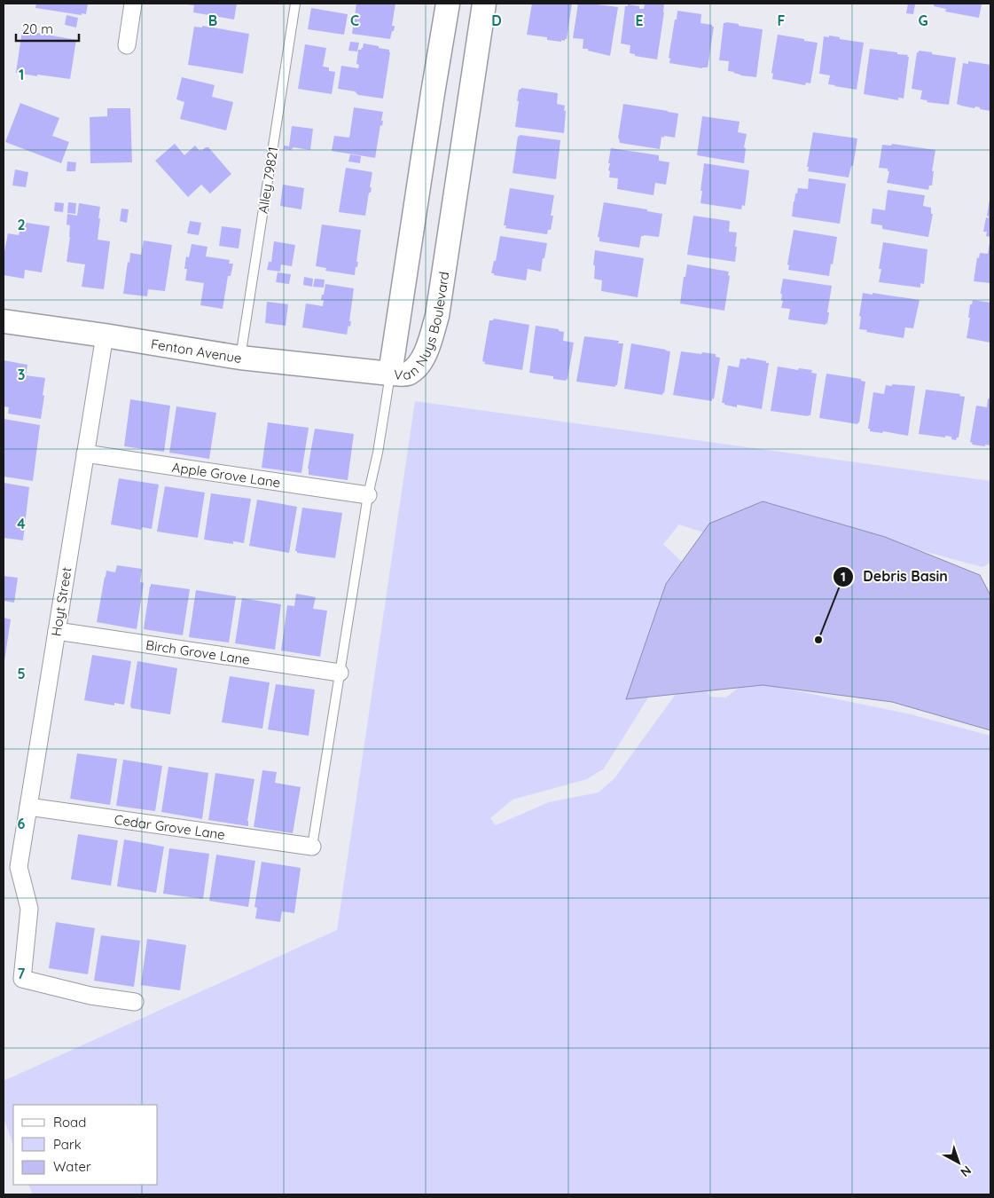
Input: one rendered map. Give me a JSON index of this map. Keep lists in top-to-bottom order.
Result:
{
  "streets": {
    "street": [
      "Van Nuys Boulevard",
      "Fenton Avenue",
      "Apple Grove Lane",
      "Hoyt Street",
      "Birch Grove Lane",
      "Cedar Grove Lane"
    ],
    "lane": ["Alley 79821"]
  },
  "crossings": [
    ["Alley 79821", "Fenton Avenue"],
    ["Van Nuys Boulevard", "Fenton Avenue"],
    ["Fenton Avenue", "Hoyt Street"],
    ["Apple Grove Lane", "Hoyt Street"],
    ["Hoyt Street", "Birch Grove Lane"],
    ["Hoyt Street", "Cedar Grove Lane"]
  ],
  "places": ["Debris Basin"],
  "legend": ["Road", "Park", "Water"],
  "scale_bar": "20 m",
  "north": "bottom right",
  "grid": {
    "columns": [
      "B",
      "C",
      "D",
      "E",
      "F",
      "G"
    ],
    "rows": [
      "1",
      "2",
      "3",
      "4",
      "5",
      "6",
      "7"
    ]
  }
}
